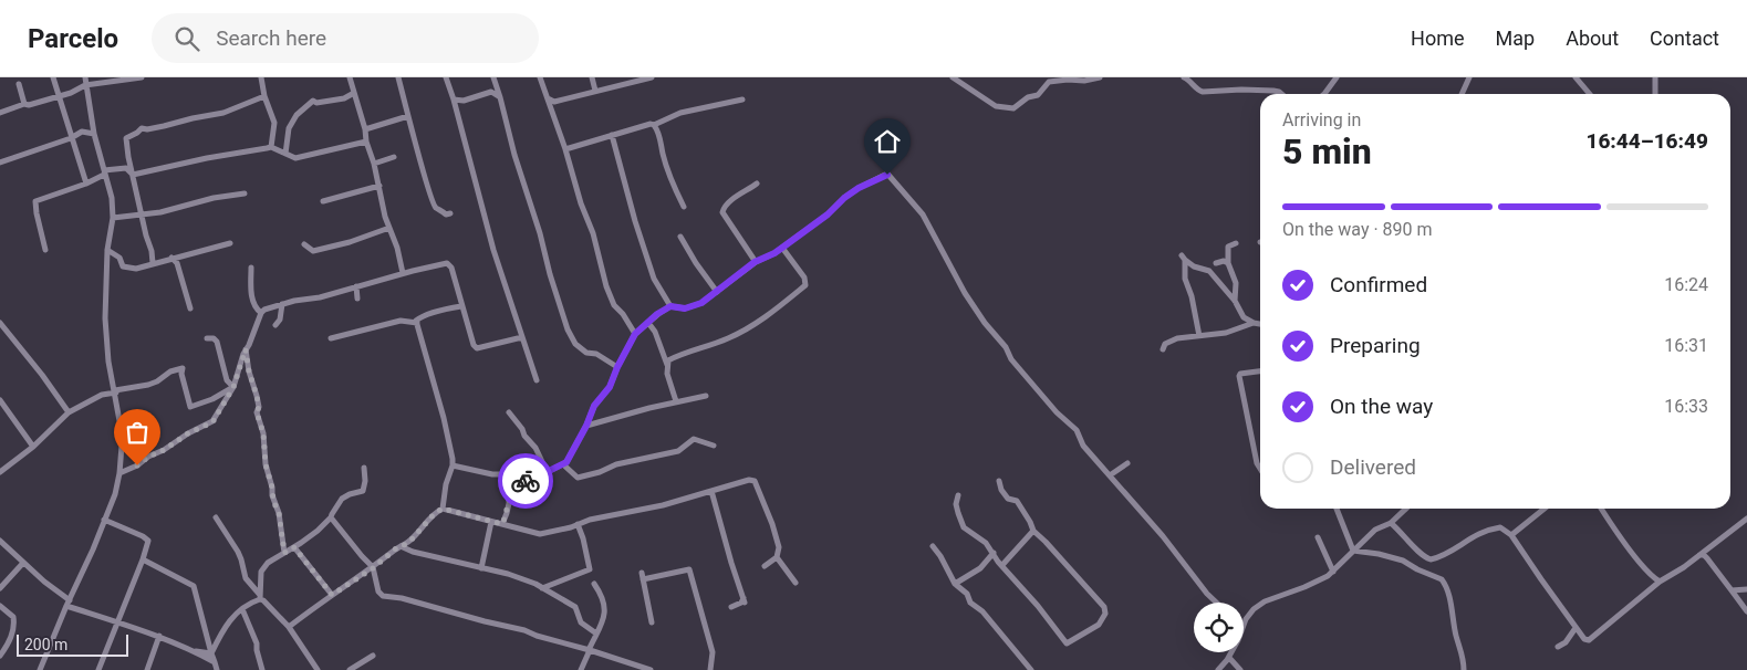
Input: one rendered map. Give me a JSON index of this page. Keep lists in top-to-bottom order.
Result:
{
  "scale_bar": "200 m",
  "page": {
    "header": "Parcelo",
    "search": "Search here",
    "nav": [
      "Home",
      "Map",
      "About",
      "Contact"
    ],
    "heading": ["5 min", "Arriving in", "16:44–16:49"],
    "bar": "On the way · 890 m",
    "list": [
      ["Confirmed", "16:24"],
      ["Preparing", "16:31"],
      ["On the way", "16:33"],
      "Delivered"
    ],
    "scale": "200 m"
  }
}
